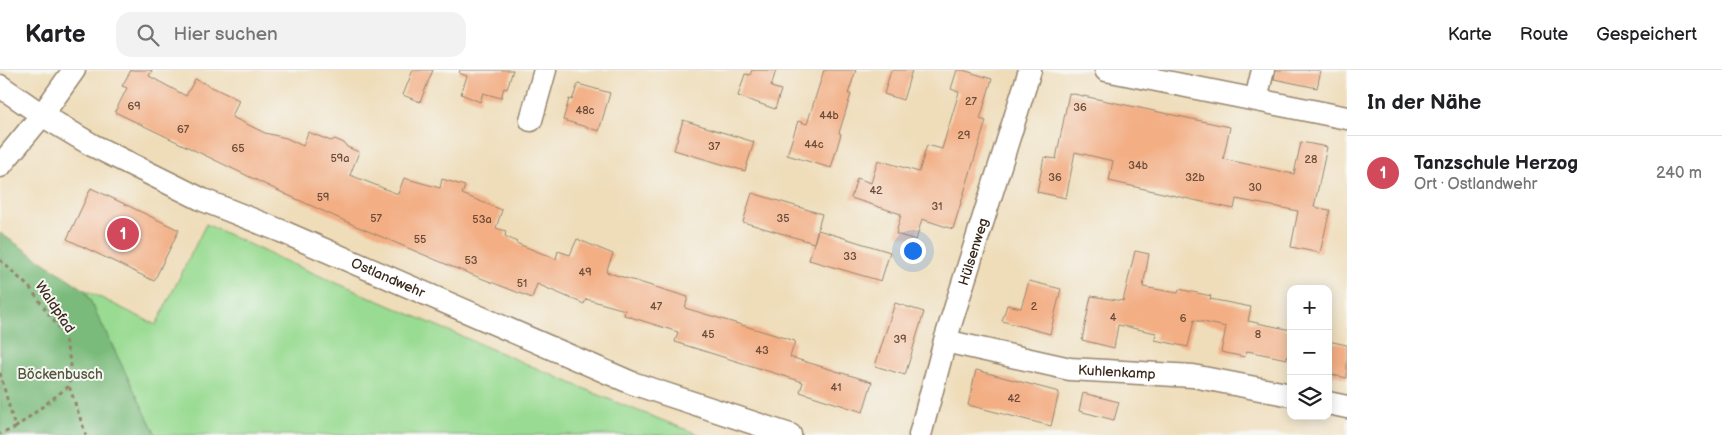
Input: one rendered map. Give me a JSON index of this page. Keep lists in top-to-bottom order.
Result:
{
  "streets": {
    "street": ["Hülsenweg", "Ostlandwehr", "Kuhlenkamp"],
    "path": ["Waldpfad"]
  },
  "crossings": [
    ["Hülsenweg", "Kuhlenkamp"]
  ],
  "parks": ["Böckenbusch"],
  "house_numbers": [
    "27",
    "69",
    "36",
    "48c",
    "44b",
    "67",
    "29",
    "44c",
    "37",
    "65",
    "59a",
    "28",
    "34b",
    "36",
    "32b",
    "30",
    "42",
    "59",
    "31",
    "57",
    "35",
    "53a",
    "55",
    "33",
    "53",
    "49",
    "51",
    "47",
    "2",
    "4",
    "6",
    "45",
    "8",
    "39",
    "43",
    "41",
    "42"
  ],
  "page": {
    "header": "Karte",
    "search": "Hier suchen",
    "nav": ["Karte", "Route", "Gespeichert"],
    "heading": "In der Nähe",
    "list": [
      {
        "mark": "1",
        "name": "Tanzschule Herzog",
        "note": "Ort · Ostlandwehr",
        "value": "240 m"
      }
    ],
    "pins": "1",
    "map_buttons": ["+", "−"]
  }
}
